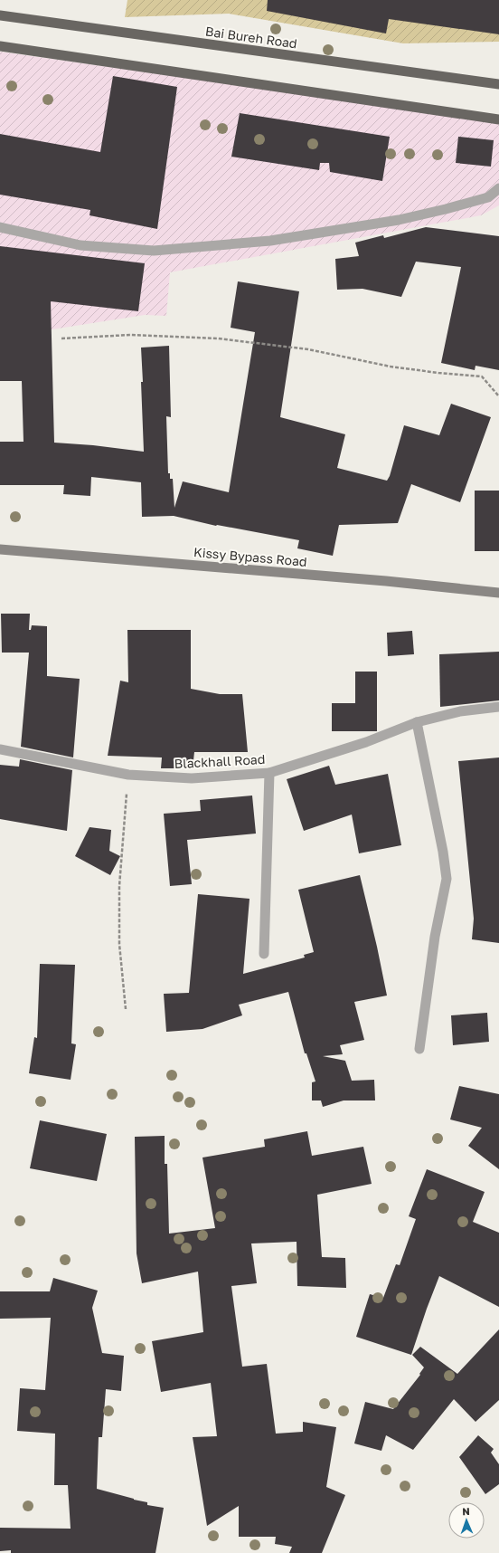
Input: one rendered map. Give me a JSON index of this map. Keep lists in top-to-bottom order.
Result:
{
  "streets": {
    "highway": ["Bai Bureh Road"],
    "main road": ["Kissy Bypass Road"],
    "street": ["Blackhall Road"]
  },
  "north": "top"
}
